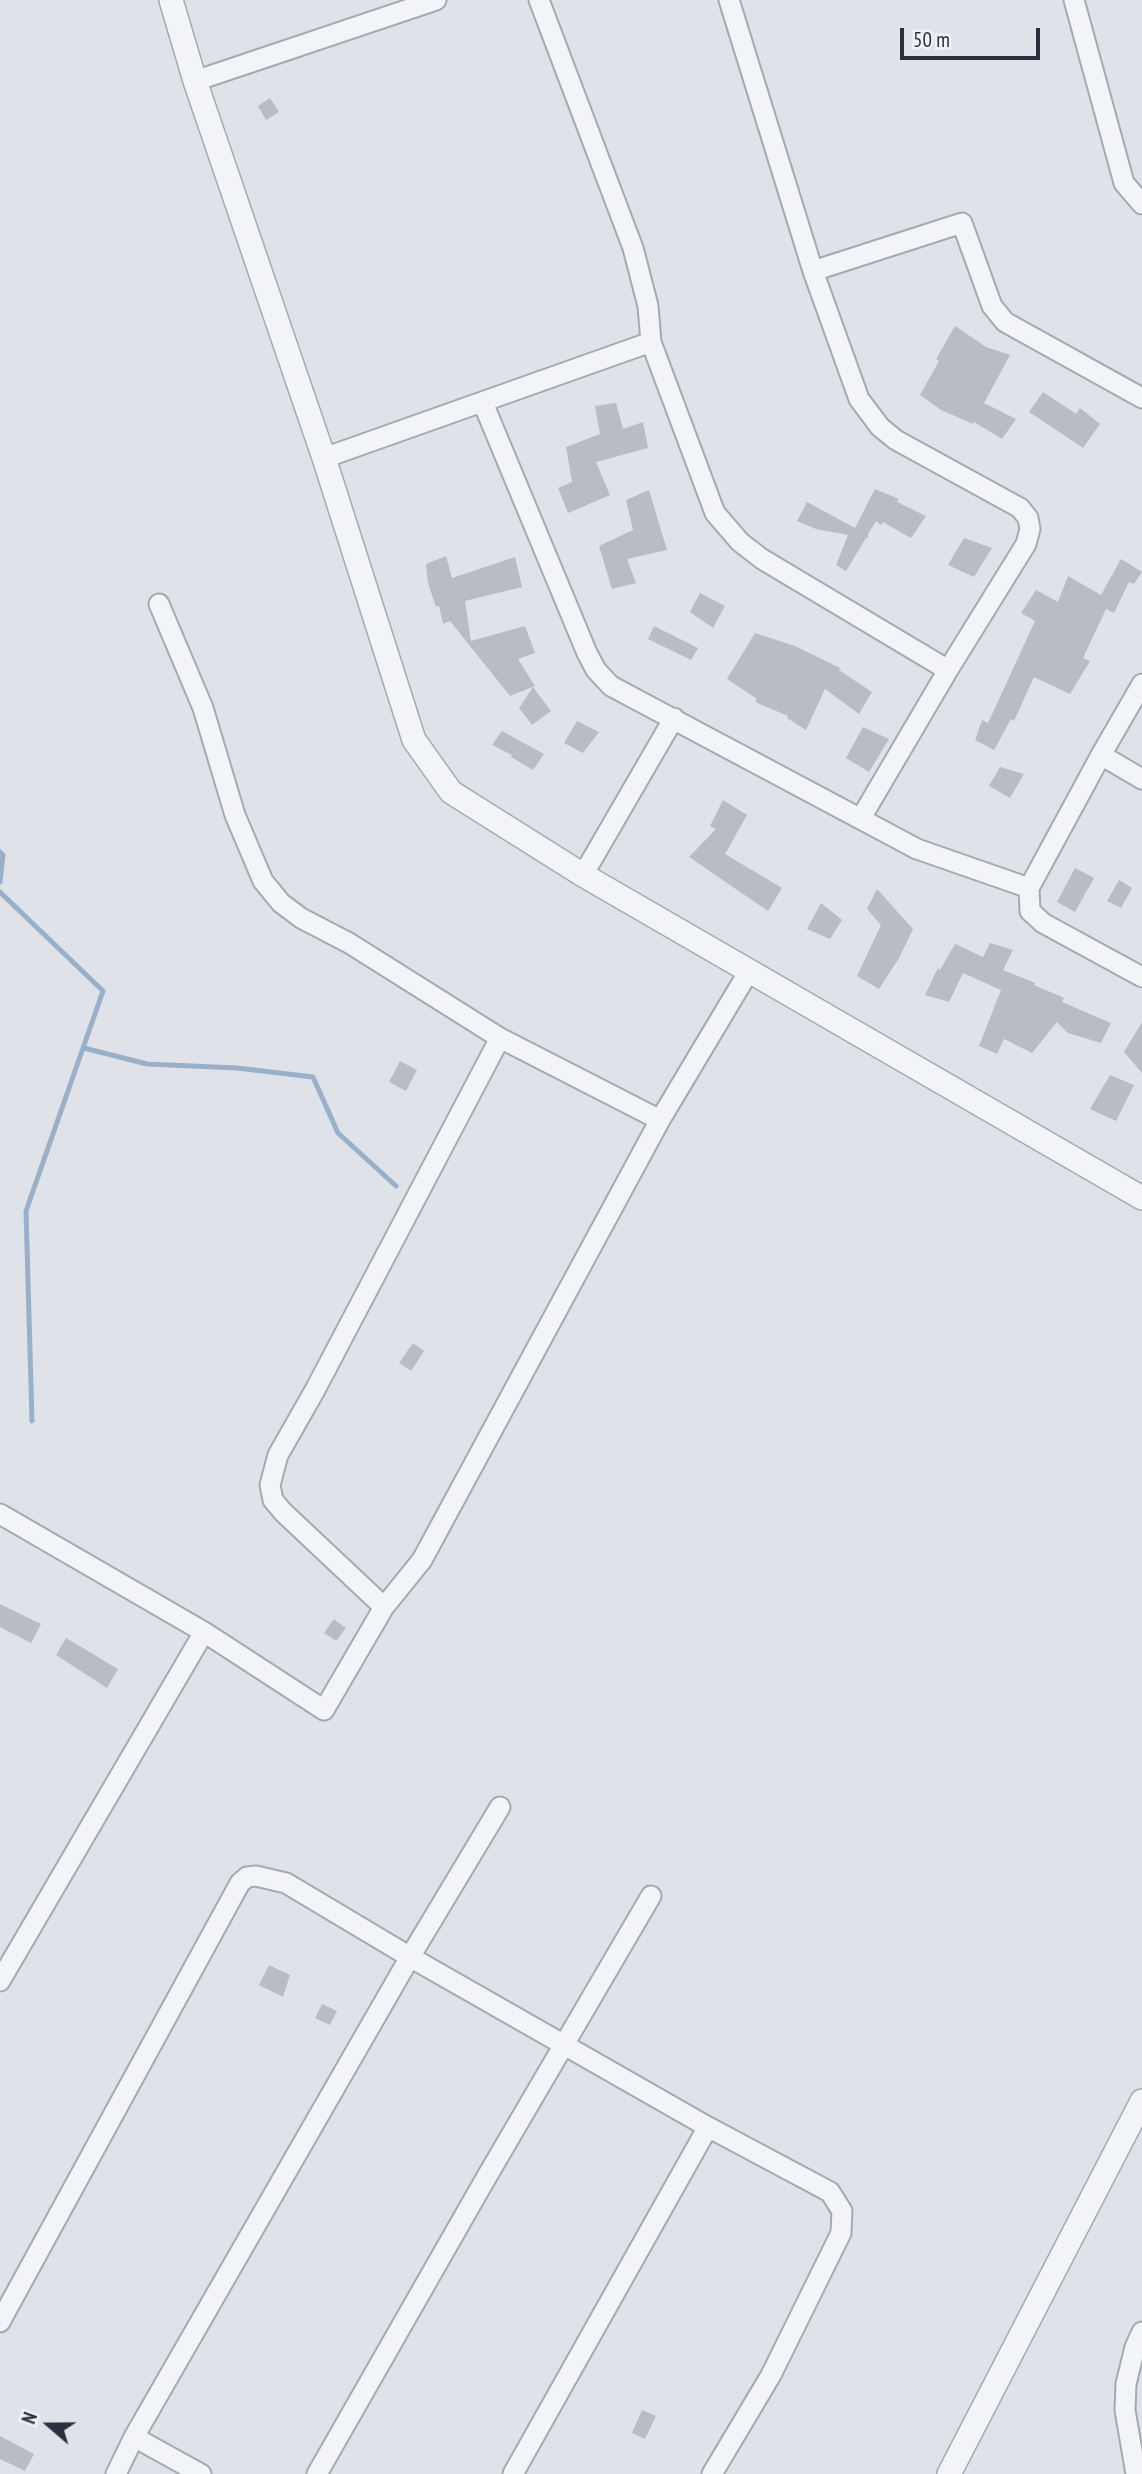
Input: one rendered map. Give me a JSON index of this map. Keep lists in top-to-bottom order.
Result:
{
  "scale_bar": "50 m",
  "north": "left"
}
